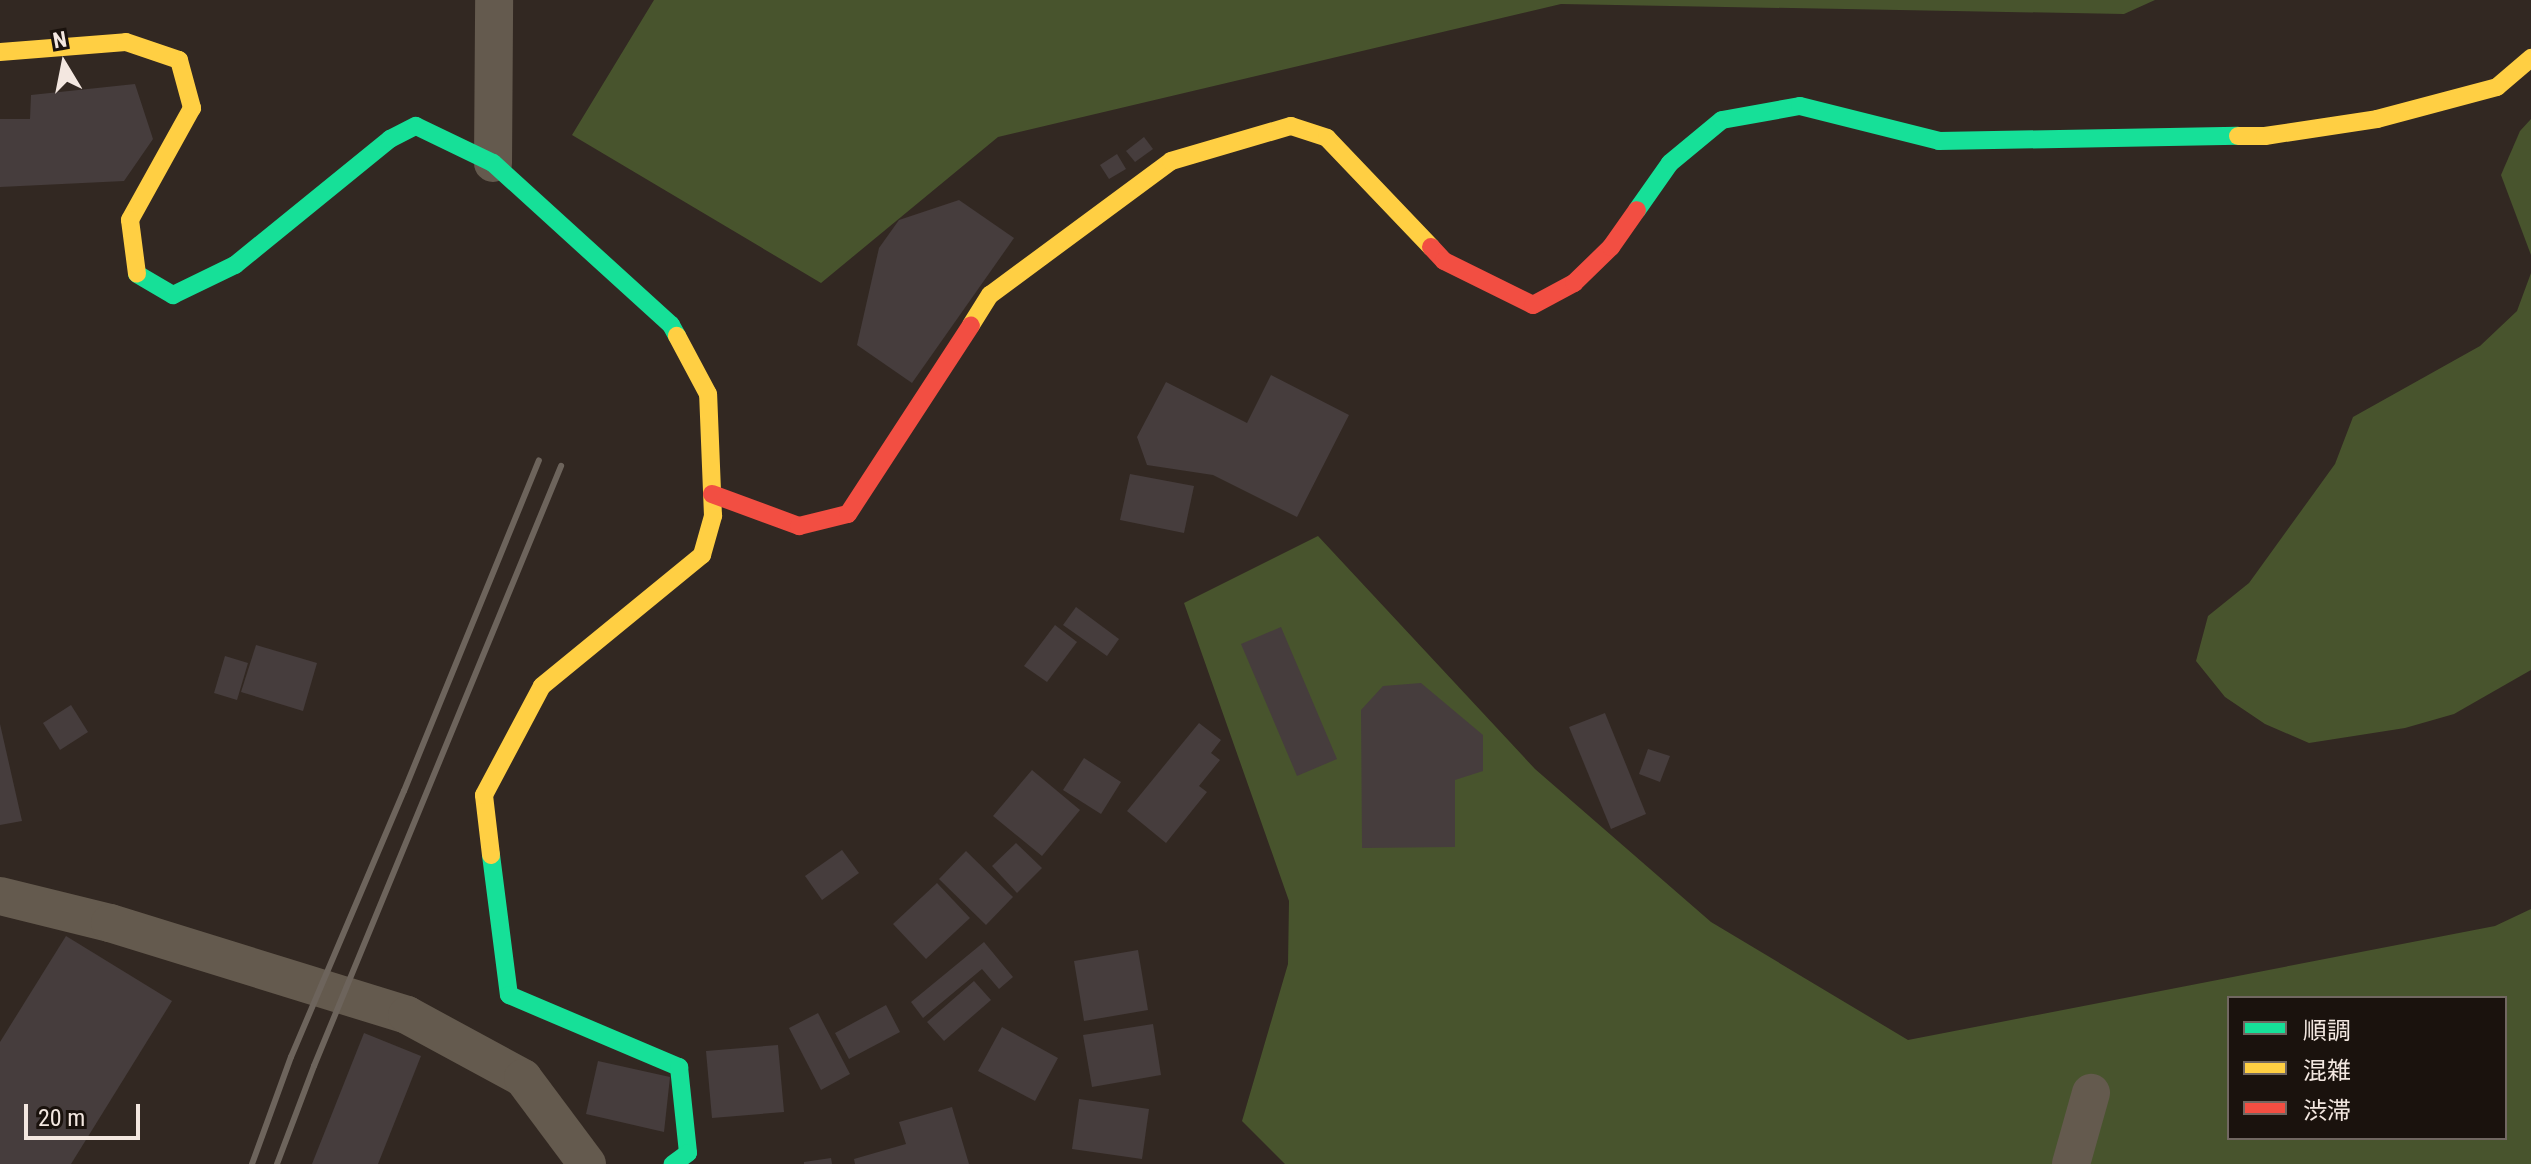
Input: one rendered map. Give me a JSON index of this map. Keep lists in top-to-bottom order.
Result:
{
  "legend": ["順調", "混雑", "渋滞"],
  "scale_bar": "20 m",
  "north": "top"
}
